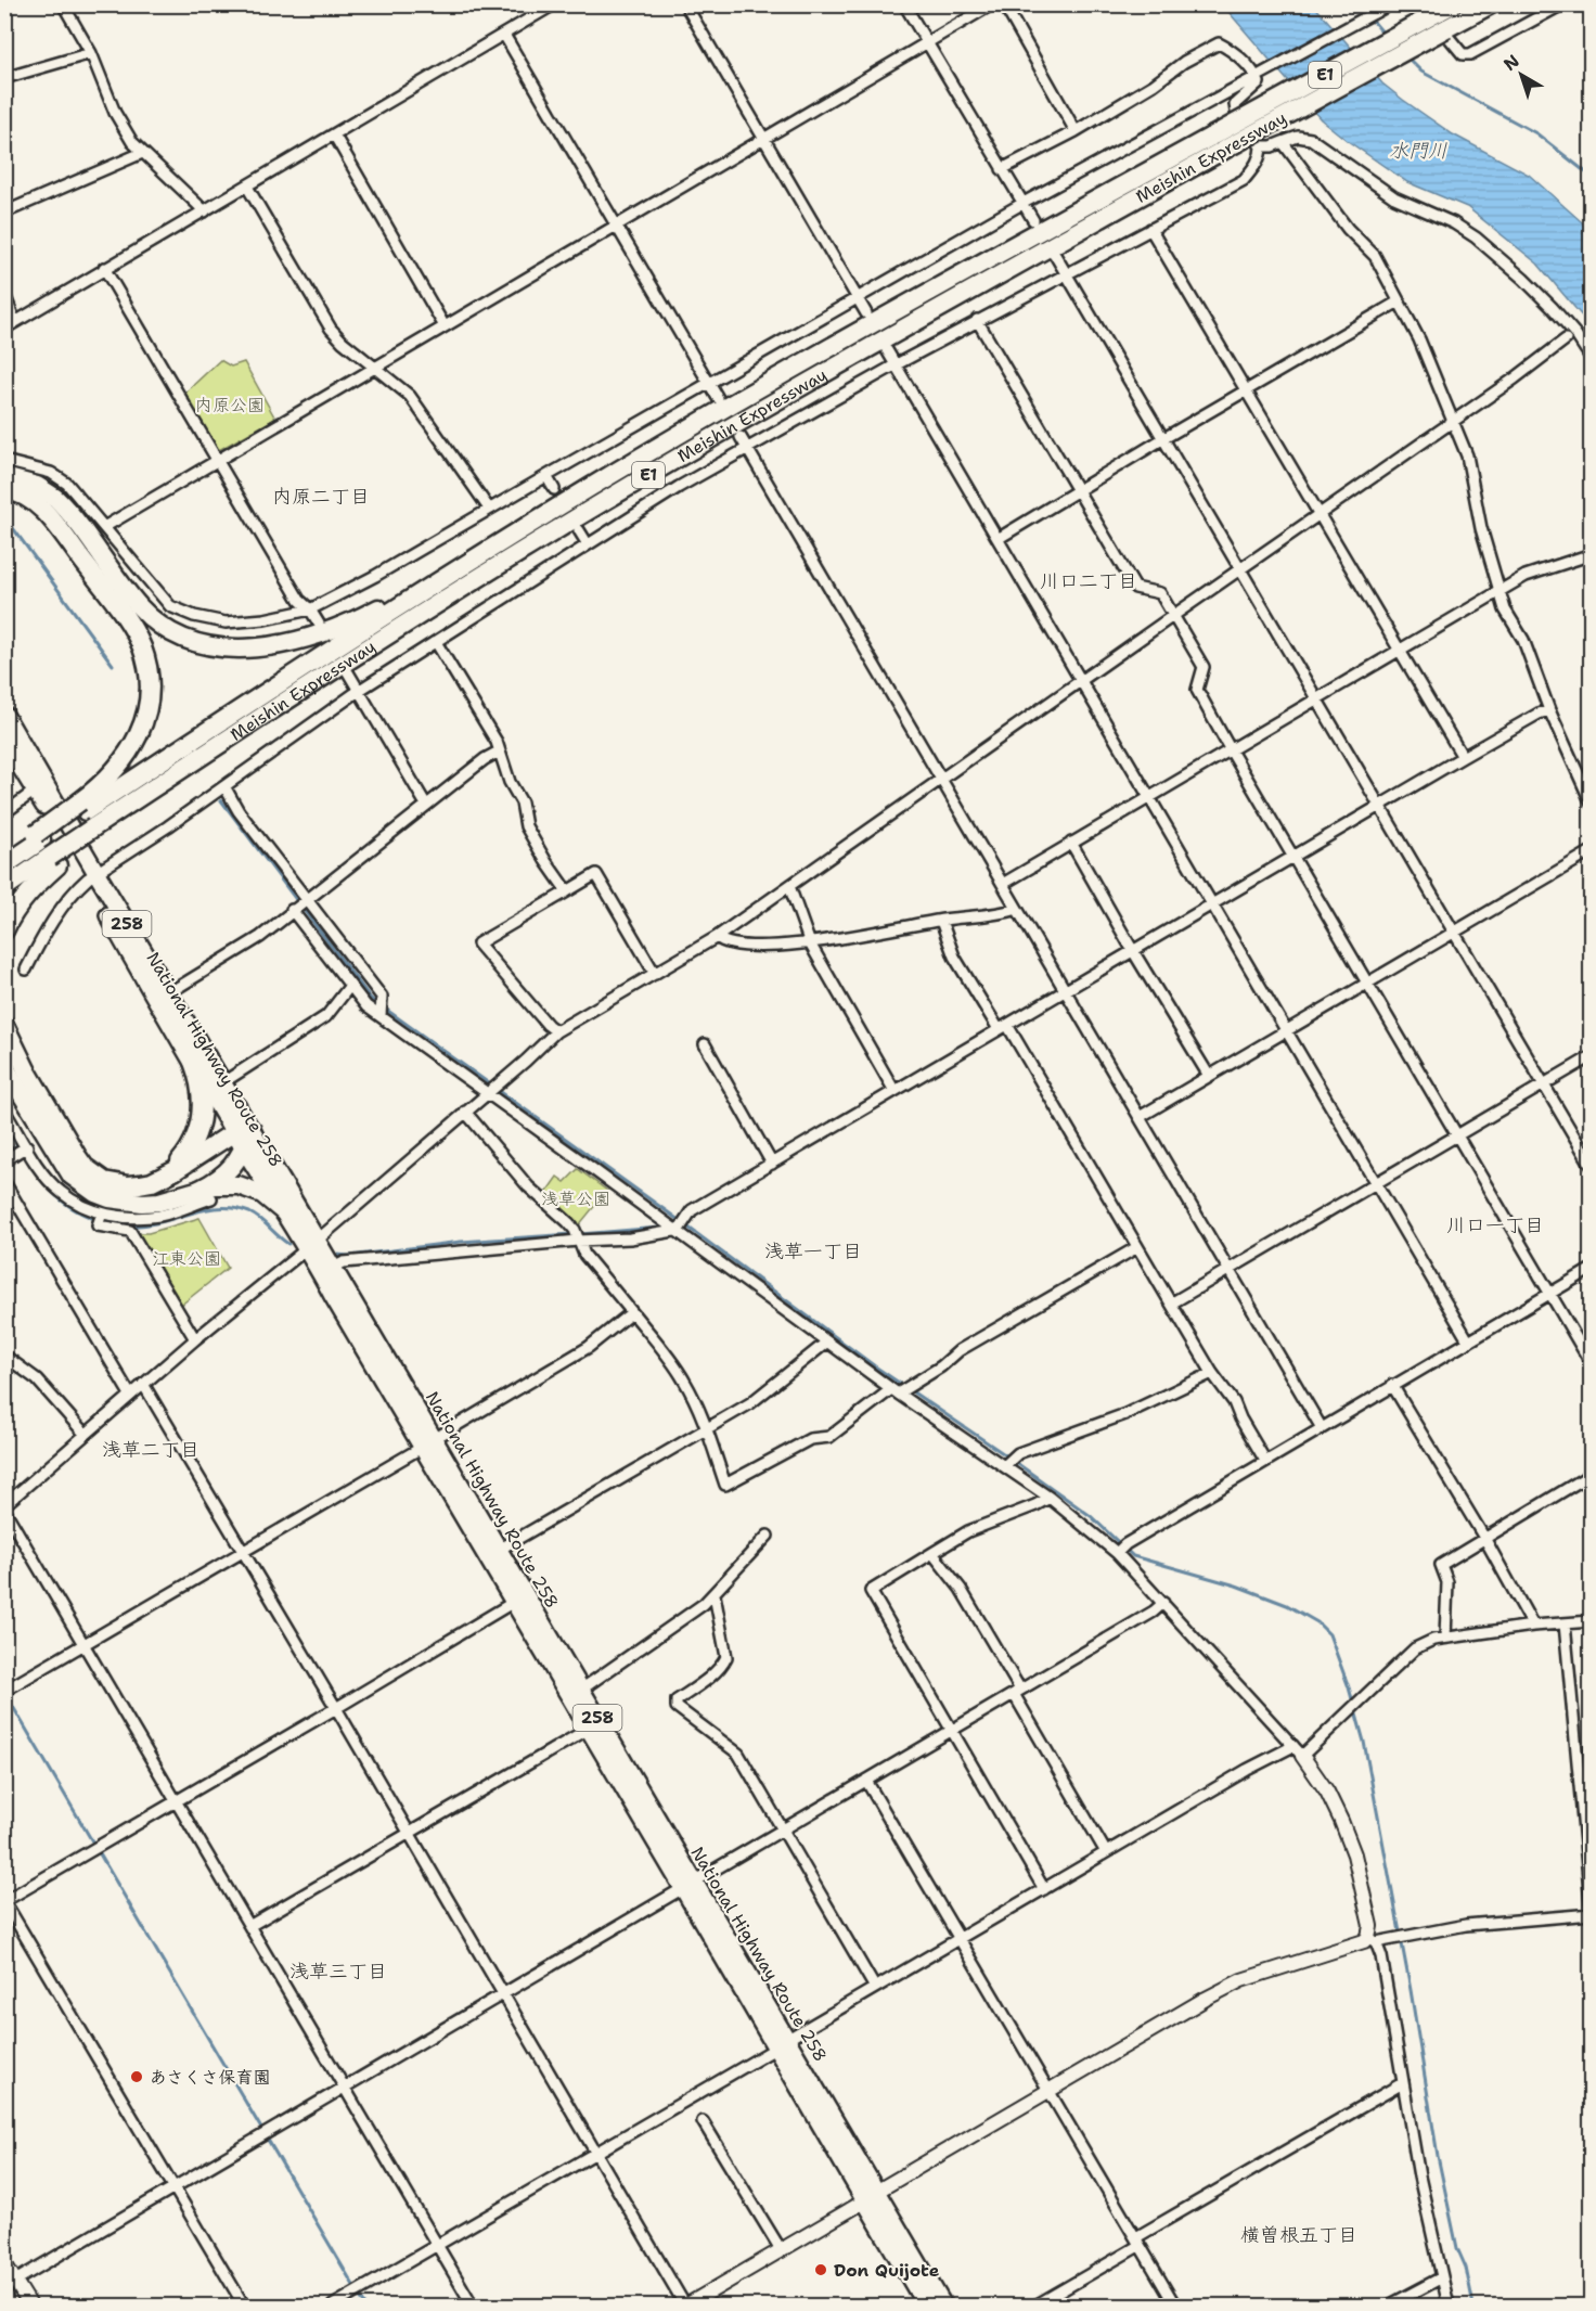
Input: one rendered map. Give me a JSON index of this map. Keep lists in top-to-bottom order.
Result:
{
  "streets": {
    "highway": [
      "E1",
      "Meishin Expressway",
      "258",
      "National Highway Route 258"
    ]
  },
  "districts": [
    "内原二丁目",
    "川口二丁目",
    "川口一丁目",
    "浅草一丁目",
    "浅草二丁目",
    "浅草三丁目",
    "横曽根五丁目"
  ],
  "water": ["水門川"],
  "parks": ["内原公園", "浅草公園", "江東公園"],
  "places": ["あさくさ保育園", "Don Quijote"],
  "north": "top left"
}
